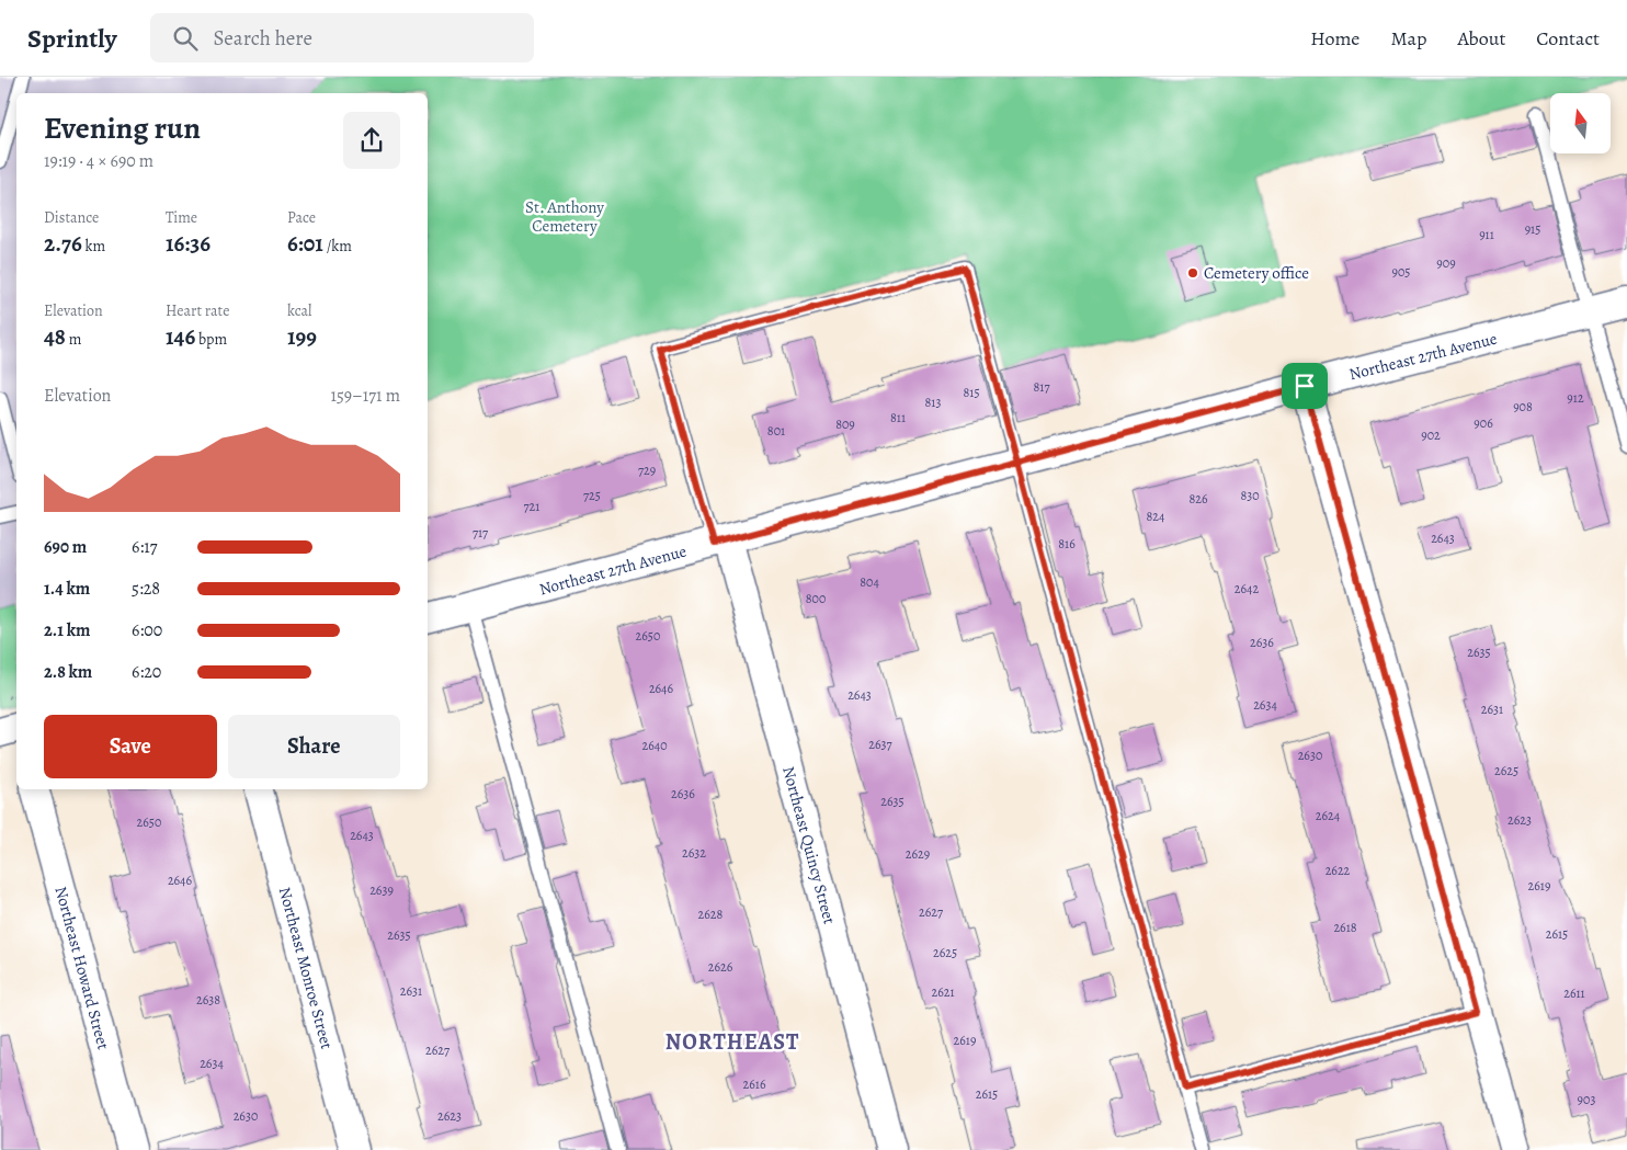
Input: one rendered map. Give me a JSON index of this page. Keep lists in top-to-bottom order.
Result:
{
  "streets": {
    "street": [
      "Northeast 27th Avenue",
      "Northeast Quincy Street",
      "Northeast Howard Street",
      "Northeast Monroe Street"
    ]
  },
  "crossings": [
    ["Northeast 27th Avenue", "Northeast Quincy Street"]
  ],
  "districts": ["NORTHEAST"],
  "parks": ["St. Anthony Cemetery"],
  "places": ["Cemetery office"],
  "house_numbers": [
    "915",
    "911",
    "909",
    "905",
    "817",
    "815",
    "912",
    "813",
    "908",
    "811",
    "906",
    "809",
    "801",
    "902",
    "729",
    "725",
    "830",
    "826",
    "721",
    "824",
    "717",
    "2643",
    "816",
    "804",
    "2642",
    "800",
    "2650",
    "2636",
    "2635",
    "2646",
    "2643",
    "2634",
    "2631",
    "2637",
    "2640",
    "2630",
    "2625",
    "2636",
    "2635",
    "2624",
    "2623",
    "2650",
    "2643",
    "2632",
    "2629",
    "2622",
    "2646",
    "2619",
    "2639",
    "2627",
    "2628",
    "2618",
    "2615",
    "2635",
    "2625",
    "2626",
    "2631",
    "2621",
    "2611",
    "2638",
    "2619",
    "2627",
    "2634",
    "2616",
    "2615",
    "903",
    "2630",
    "2623"
  ],
  "north": "top",
  "page": {
    "header": "Sprintly",
    "search": "Search here",
    "nav": [
      "Home",
      "Map",
      "About",
      "Contact"
    ],
    "heading": ["Evening run", "19:19 · 4 × 690 m"],
    "stats": [
      ["Distance", "2.76 km"],
      ["Time", "16:36"],
      ["Pace", "6:01 /km"],
      ["Elevation", "48 m"],
      ["Heart rate", "146 bpm"],
      ["kcal", "199"]
    ],
    "chart": ["Elevation", "159–171 m"],
    "list": [
      {
        "name": "690 m",
        "note": "6:17"
      },
      {
        "name": "1.4 km",
        "note": "5:28"
      },
      {
        "name": "2.1 km",
        "note": "6:00"
      },
      {
        "name": "2.8 km",
        "note": "6:20"
      }
    ],
    "buttons": ["Save", "Share"]
  }
}
